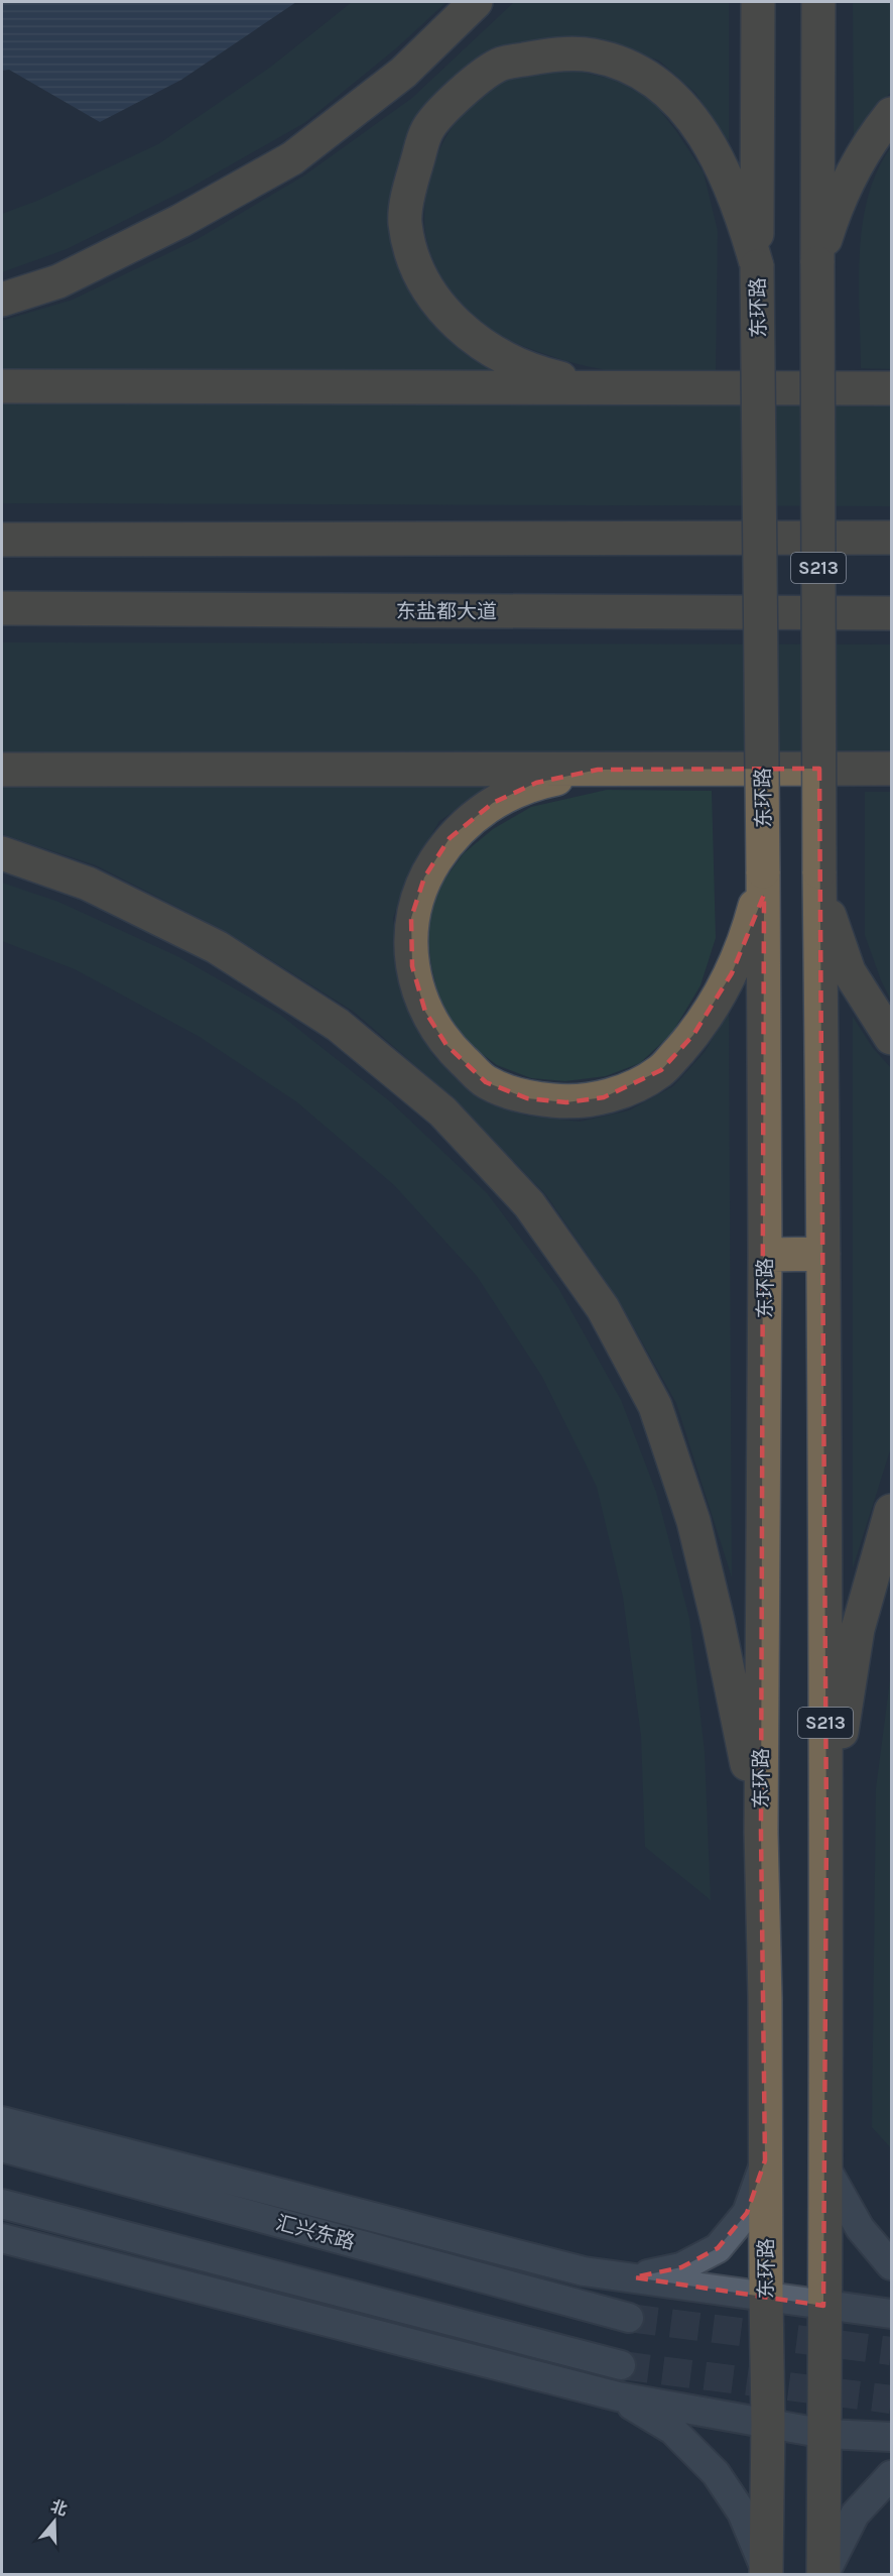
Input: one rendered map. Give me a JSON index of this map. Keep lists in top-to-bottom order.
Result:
{
  "streets": {
    "highway": ["东环路", "S213", "东盐都大道"],
    "main road": ["汇兴东路"]
  },
  "north": "top"
}
